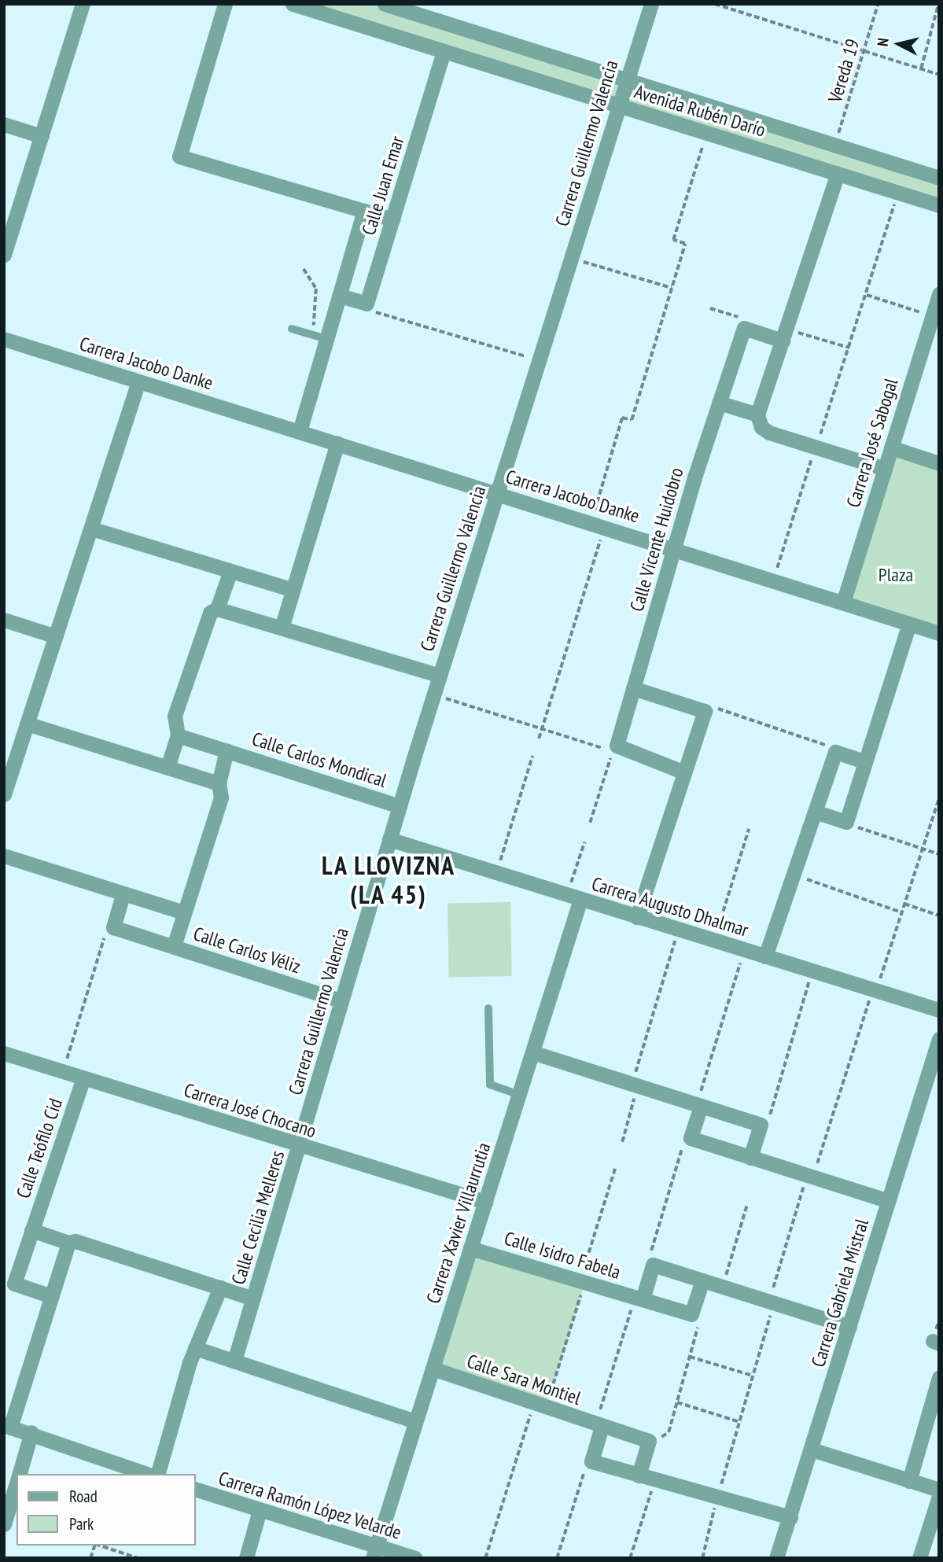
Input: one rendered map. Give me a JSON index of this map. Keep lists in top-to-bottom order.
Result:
{
  "streets": {
    "street": [
      "Avenida Rubén Darío",
      "Carrera Guillermo Valencia",
      "Calle Juan Emar",
      "Carrera Jacobo Danke",
      "Carrera José Sabogal",
      "Calle Vicente Huidobro",
      "Calle Carlos Mondical",
      "Carrera Augusto Dhalmar",
      "Calle Carlos Véliz",
      "Carrera José Chocano",
      "Calle Teófilo Cid",
      "Calle Cecilia Melleres",
      "Carrera Xavier Villaurrutia",
      "Calle Isidro Fabela",
      "Carrera Gabriela Mistral",
      "Calle Sara Montiel",
      "Carrera Ramón López Velarde"
    ],
    "path": ["Vereda 19"]
  },
  "crossings": [
    ["Vereda 19", "Avenida Rubén Darío"],
    ["Avenida Rubén Darío", "Carrera Guillermo Valencia"],
    ["Avenida Rubén Darío", "Calle Juan Emar"],
    ["Carrera Guillermo Valencia", "Carrera Jacobo Danke"],
    ["Carrera Guillermo Valencia", "Calle Carlos Mondical"],
    ["Carrera Guillermo Valencia", "Carrera Augusto Dhalmar"],
    ["Carrera Guillermo Valencia", "Calle Carlos Véliz"],
    ["Carrera Guillermo Valencia", "Carrera José Chocano"],
    ["Carrera Guillermo Valencia", "Calle Cecilia Melleres"],
    ["Calle Juan Emar", "Carrera Jacobo Danke"],
    ["Carrera Jacobo Danke", "Carrera José Sabogal"],
    ["Carrera Jacobo Danke", "Calle Vicente Huidobro"],
    ["Calle Carlos Mondical", "Calle Carlos Véliz"],
    ["Carrera Augusto Dhalmar", "Carrera Xavier Villaurrutia"],
    ["Carrera José Chocano", "Calle Teófilo Cid"],
    ["Carrera José Chocano", "Calle Cecilia Melleres"],
    ["Carrera José Chocano", "Carrera Xavier Villaurrutia"],
    ["Carrera Xavier Villaurrutia", "Calle Isidro Fabela"],
    ["Carrera Xavier Villaurrutia", "Calle Sara Montiel"],
    ["Carrera Xavier Villaurrutia", "Carrera Ramón López Velarde"]
  ],
  "districts": ["LA LLOVIZNA (LA 45)"],
  "parks": ["Plaza"],
  "legend": ["Road", "Park"],
  "north": "left"
}
